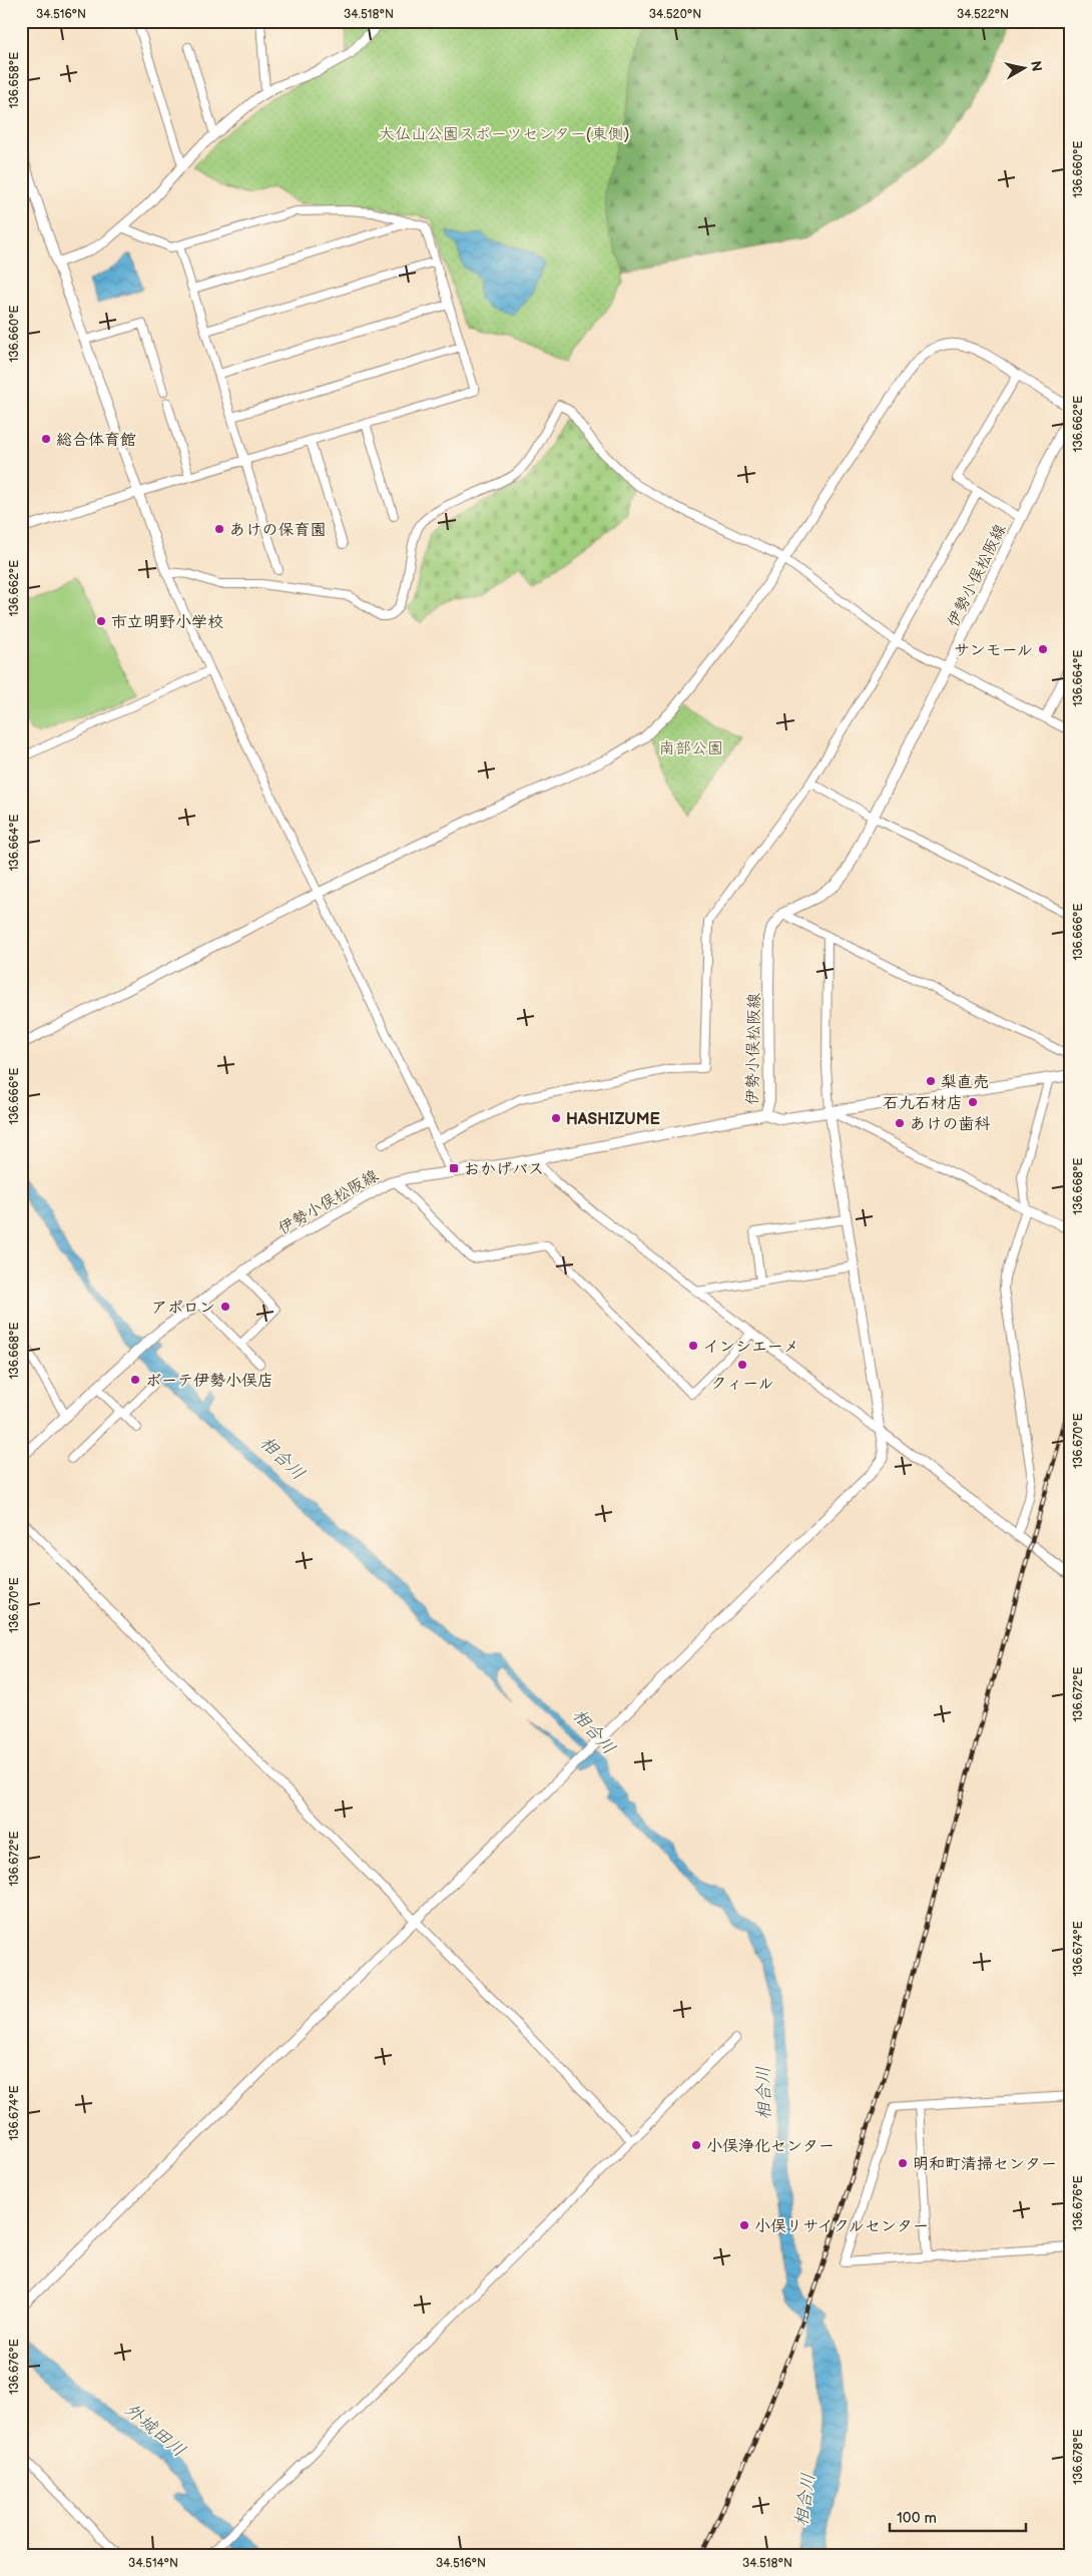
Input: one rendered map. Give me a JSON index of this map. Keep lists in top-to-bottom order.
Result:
{
  "streets": {
    "main road": ["伊勢小俣松阪線"]
  },
  "water": ["相合川", "外城田川"],
  "parks": ["大仏山公園スポーツセンター(東側)", "南部公園"],
  "places": {
    "other": [
      "総合体育館",
      "あけの保育園",
      "市立明野小学校",
      "サンモール",
      "梨直売",
      "石九石材店",
      "HASHIZUME",
      "あけの歯科",
      "アポロン",
      "インシエーメ",
      "クィール",
      "ボーテ伊勢小俣店",
      "小俣浄化センター",
      "明和町清掃センター",
      "小俣リサイクルセンター"
    ],
    "transit": ["おかげバス"]
  },
  "scale_bar": "100 m",
  "north": "right",
  "coordinates": [
    "34.516°N",
    "34.518°N",
    "34.520°N",
    "34.522°N",
    "136.658°E",
    "136.660°E",
    "136.662°E",
    "136.664°E",
    "136.666°E",
    "136.668°E",
    "136.670°E",
    "136.672°E",
    "136.674°E",
    "136.676°E",
    "136.678°E",
    "34.514°N"
  ]
}
